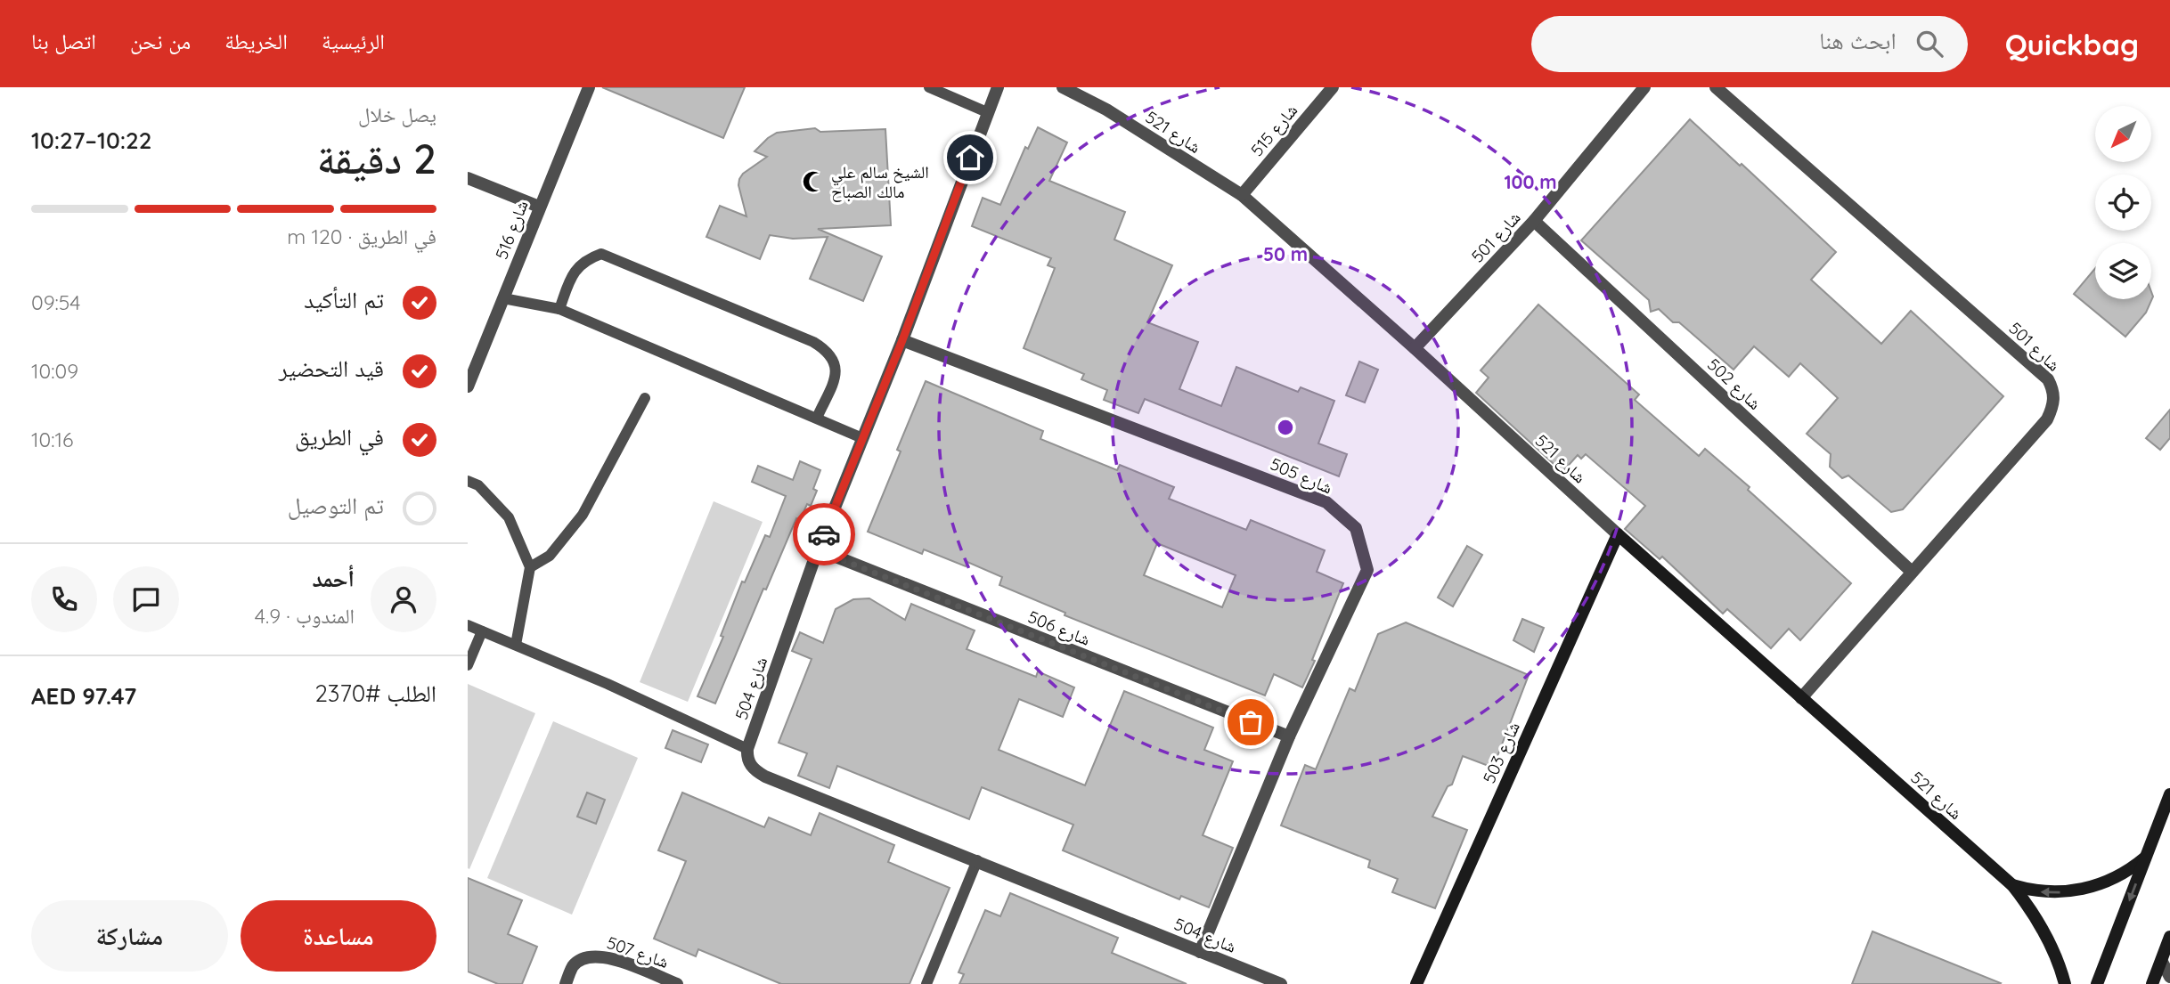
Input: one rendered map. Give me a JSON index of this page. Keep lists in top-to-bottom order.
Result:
{
  "streets": {
    "street": [
      "شارع 515",
      "شارع 521",
      "شارع 516",
      "شارع 501",
      "شارع 502",
      "شارع 505",
      "شارع 506",
      "شارع 504",
      "شارع 503",
      "شارع 507"
    ]
  },
  "crossings": [
    ["شارع 515", "شارع 521"],
    ["شارع 521", "شارع 501"],
    ["شارع 521", "شارع 503"],
    ["شارع 501", "شارع 502"],
    ["شارع 505", "شارع 506"],
    ["شارع 505", "شارع 504"],
    ["شارع 506", "شارع 504"]
  ],
  "places": {
    "mosque": ["الشيخ سالم علي مالك الصباح"]
  },
  "north": "bottom left",
  "page": {
    "header": "Quickbag",
    "search": "ابحث هنا",
    "nav": [
      "الرئيسية",
      "الخريطة",
      "من نحن",
      "اتصل بنا"
    ],
    "heading": ["2 دقيقة", "يصل خلال", "10:22–10:27"],
    "panel": [
      "أحمد",
      "المندوب · 4.9",
      "الطلب #2370",
      "AED 97.47"
    ],
    "bar": "في الطريق · 120 m",
    "list": [
      ["تم التأكيد", "09:54"],
      ["قيد التحضير", "10:09"],
      ["في الطريق", "10:16"],
      "تم التوصيل"
    ],
    "buttons": ["مساعدة", "مشاركة"]
  },
  "rings": ["100 m", "50 m"]
}
